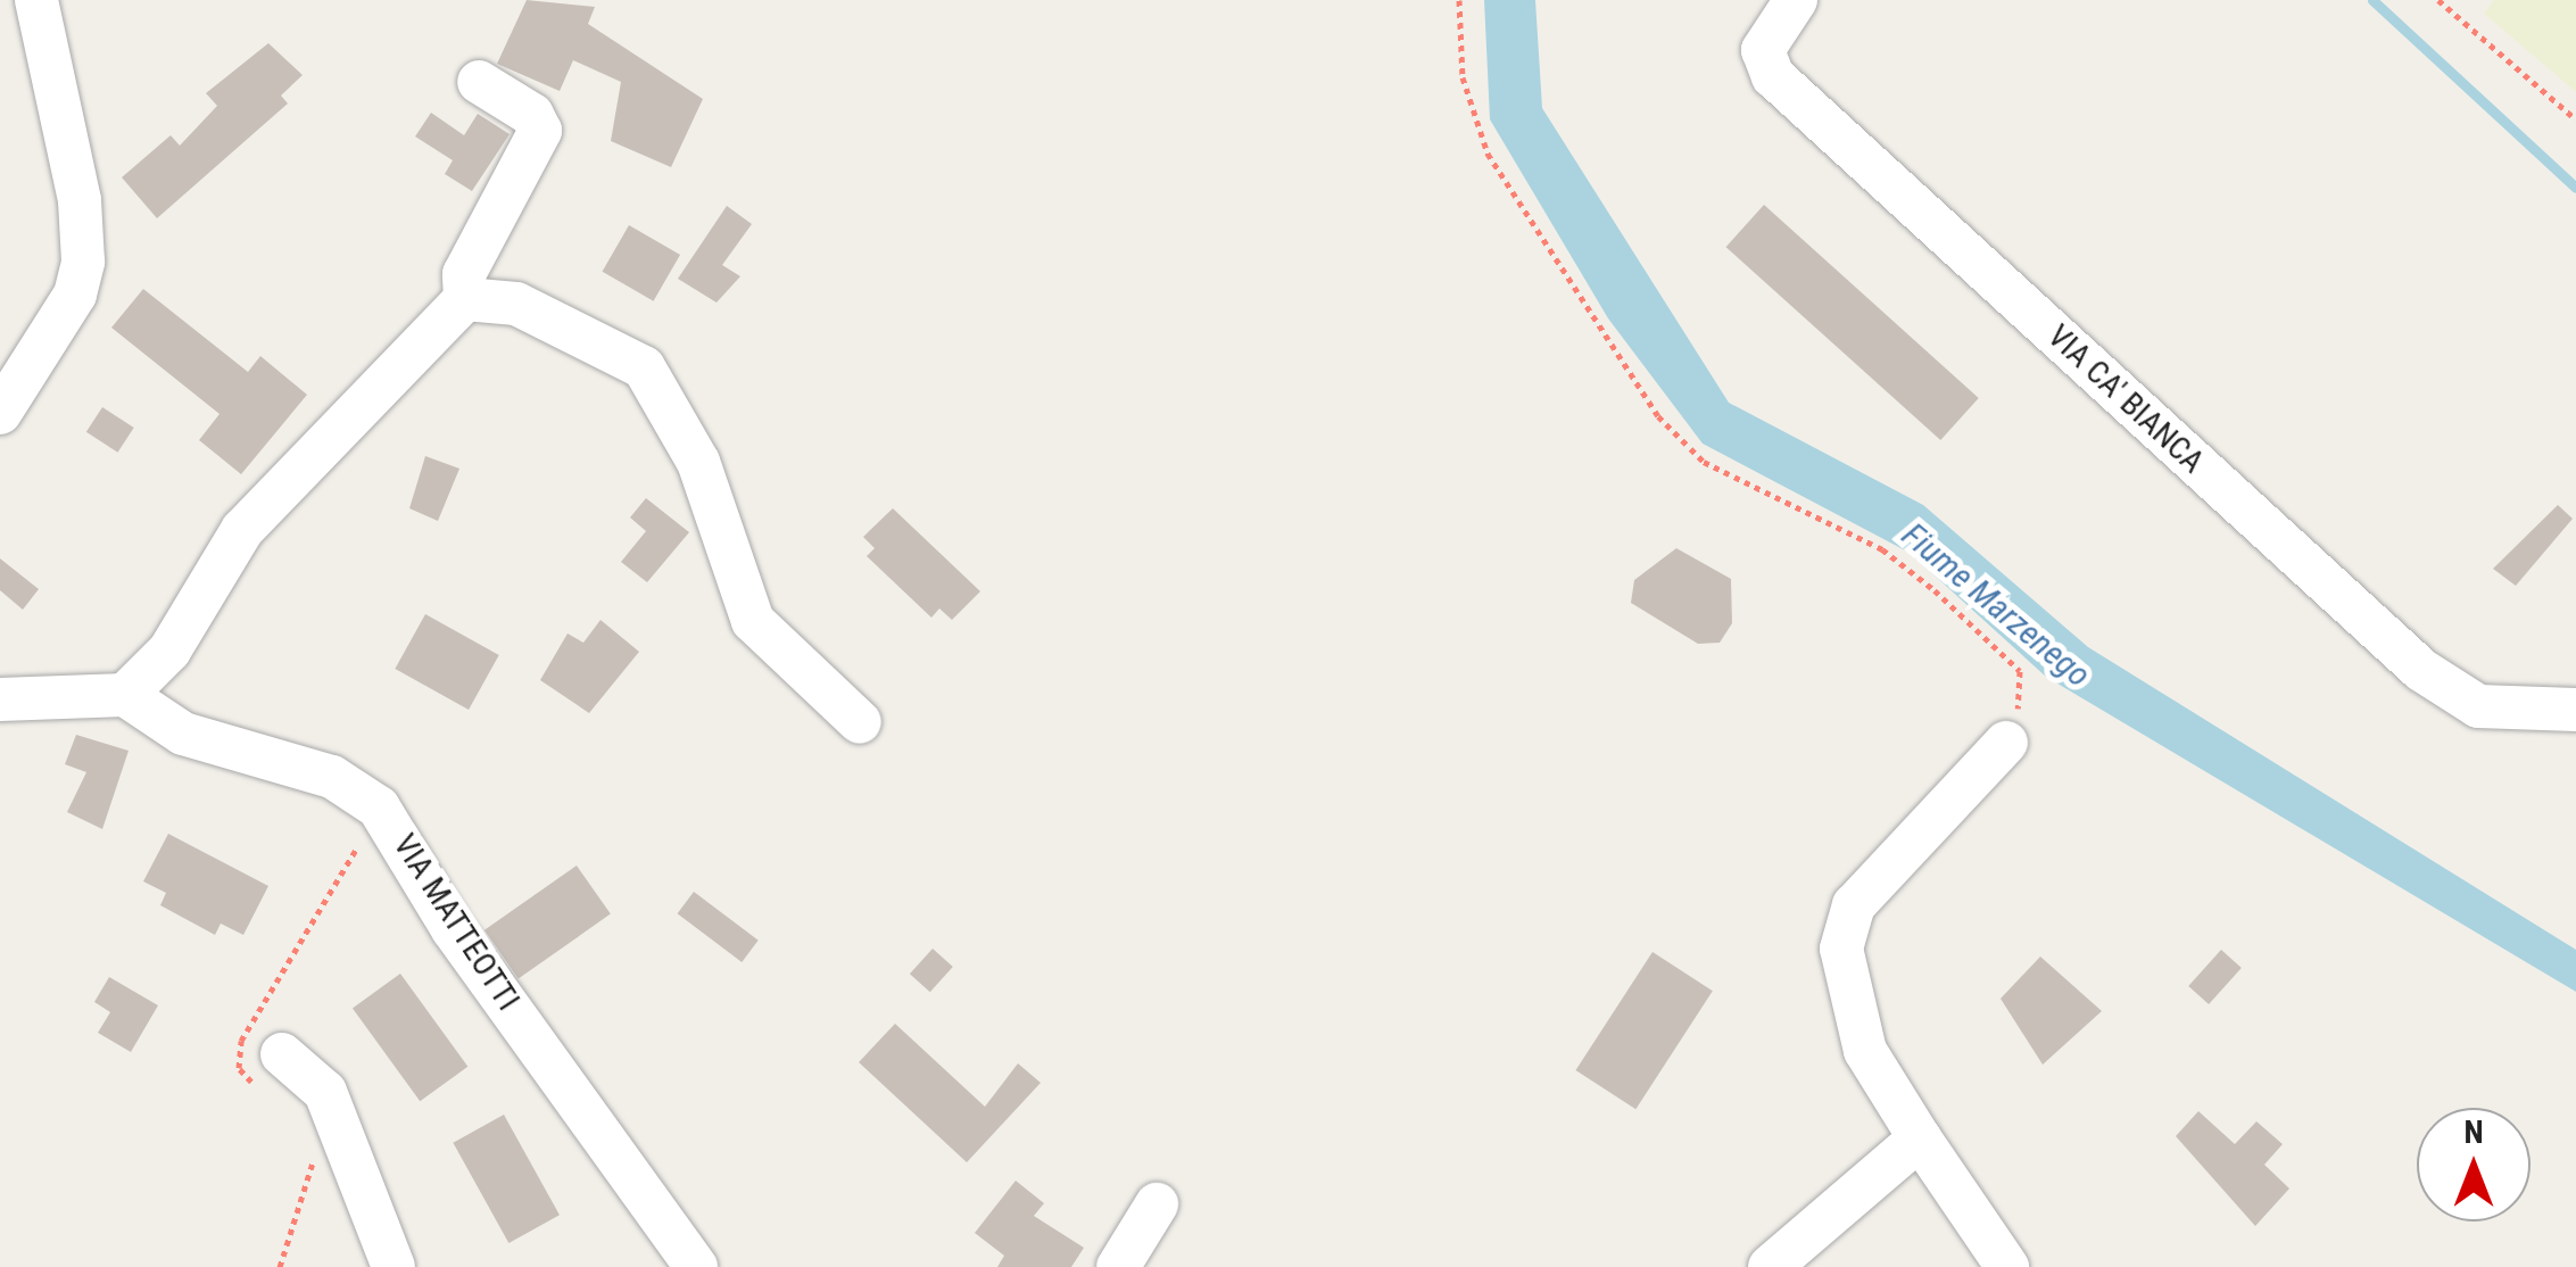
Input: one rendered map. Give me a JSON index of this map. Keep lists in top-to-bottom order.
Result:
{
  "streets": {
    "street": ["VIA CA' BIANCA", "VIA MATTEOTTI"]
  },
  "water": ["Fiume Marzenego"],
  "north": "top"
}
